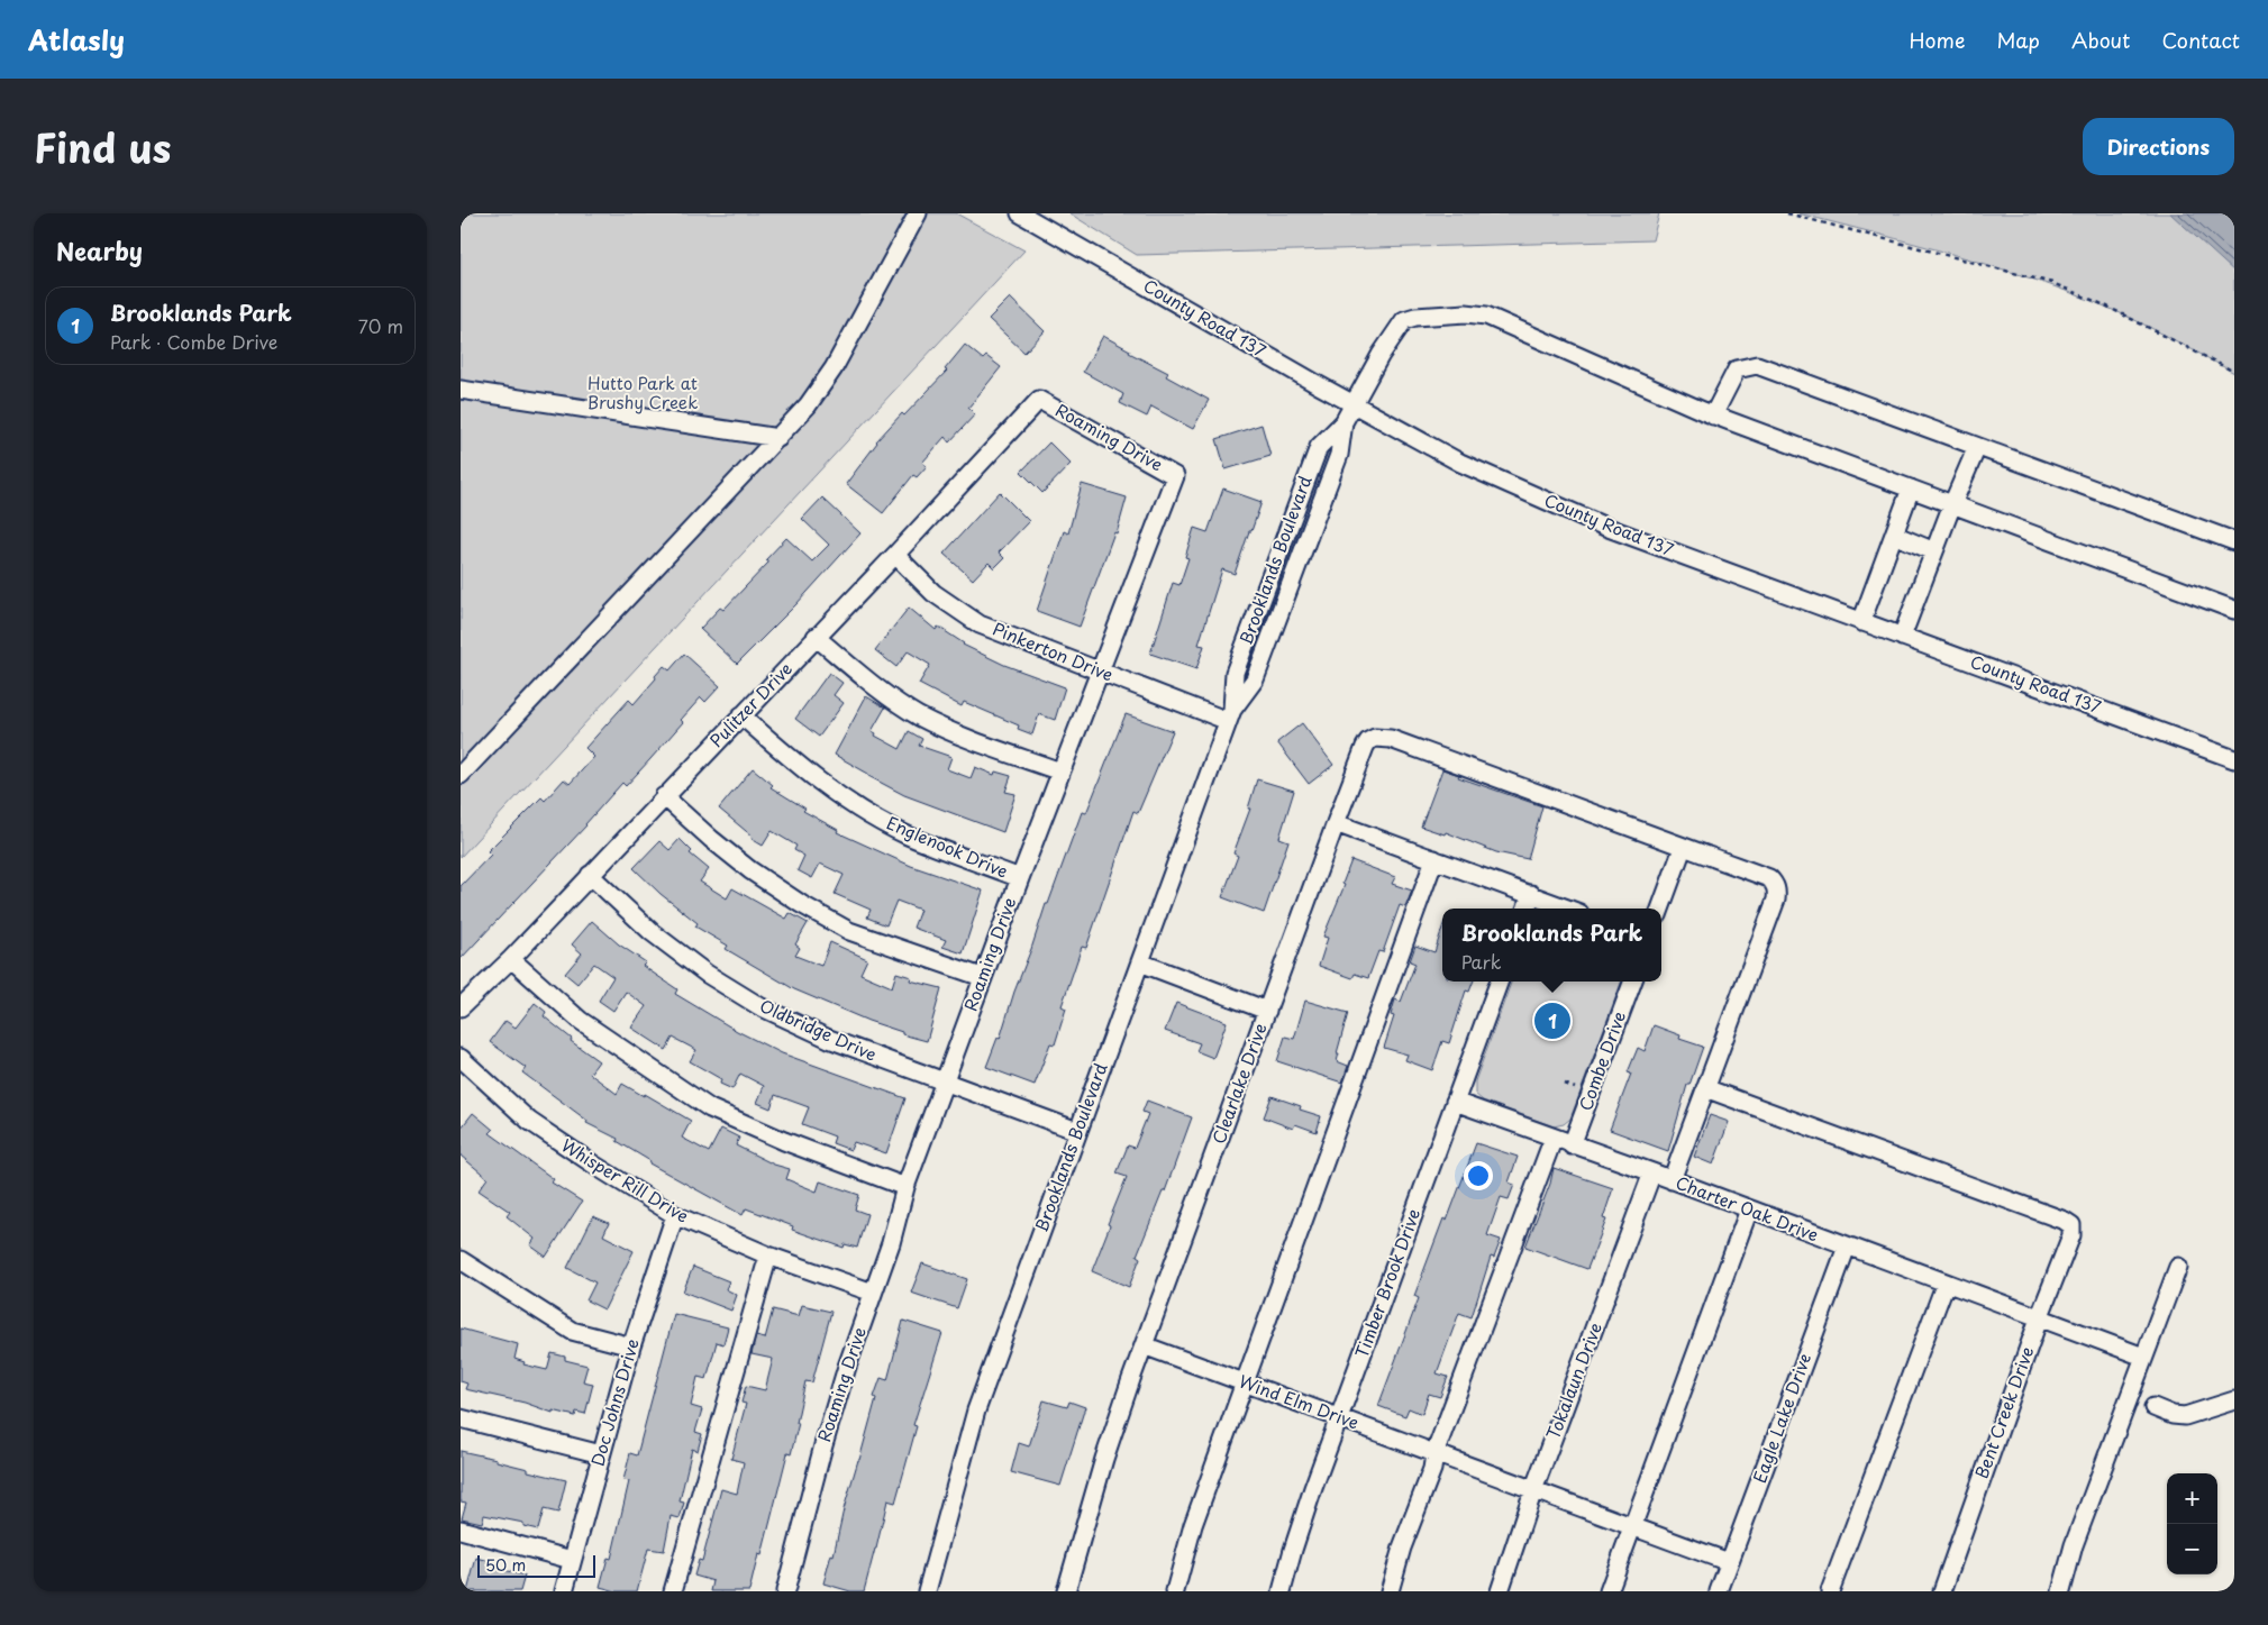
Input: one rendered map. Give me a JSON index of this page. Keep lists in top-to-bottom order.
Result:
{
  "streets": {
    "street": [
      "County Road 137",
      "Roaming Drive",
      "Brooklands Boulevard",
      "Pinkerton Drive",
      "Pulitzer Drive",
      "Englenook Drive",
      "Oldbridge Drive",
      "Combe Drive",
      "Clearlake Drive",
      "Whisper Rill Drive",
      "Charter Oak Drive",
      "Timber Brook Drive",
      "Tokalaun Drive",
      "Doc Johns Drive",
      "Wind Elm Drive",
      "Bent Creek Drive",
      "Eagle Lake Drive"
    ]
  },
  "crossings": [
    ["County Road 137", "Brooklands Boulevard"],
    ["Roaming Drive", "Pinkerton Drive"],
    ["Roaming Drive", "Pulitzer Drive"],
    ["Roaming Drive", "Englenook Drive"],
    ["Roaming Drive", "Oldbridge Drive"],
    ["Roaming Drive", "Whisper Rill Drive"],
    ["Brooklands Boulevard", "Pinkerton Drive"],
    ["Brooklands Boulevard", "Oldbridge Drive"],
    ["Pinkerton Drive", "Pulitzer Drive"],
    ["Pulitzer Drive", "Englenook Drive"],
    ["Pulitzer Drive", "Oldbridge Drive"],
    ["Combe Drive", "Charter Oak Drive"],
    ["Clearlake Drive", "Wind Elm Drive"],
    ["Whisper Rill Drive", "Doc Johns Drive"],
    ["Charter Oak Drive", "Timber Brook Drive"],
    ["Charter Oak Drive", "Tokalaun Drive"],
    ["Charter Oak Drive", "Bent Creek Drive"],
    ["Charter Oak Drive", "Eagle Lake Drive"],
    ["Timber Brook Drive", "Wind Elm Drive"],
    ["Tokalaun Drive", "Wind Elm Drive"]
  ],
  "parks": ["Hutto Park at Brushy Creek"],
  "scale_bar": "50 m",
  "page": {
    "header": "Atlasly",
    "nav": [
      "Home",
      "Map",
      "About",
      "Contact"
    ],
    "title": "Find us",
    "buttons": "Directions",
    "heading": "Nearby",
    "list": [
      {
        "mark": "1",
        "name": "Brooklands Park",
        "note": "Park · Combe Drive",
        "value": "70 m"
      }
    ],
    "popup": ["Brooklands Park", "Park"],
    "pins": "1",
    "map_buttons": ["+", "−"],
    "scale": "50 m"
  }
}
